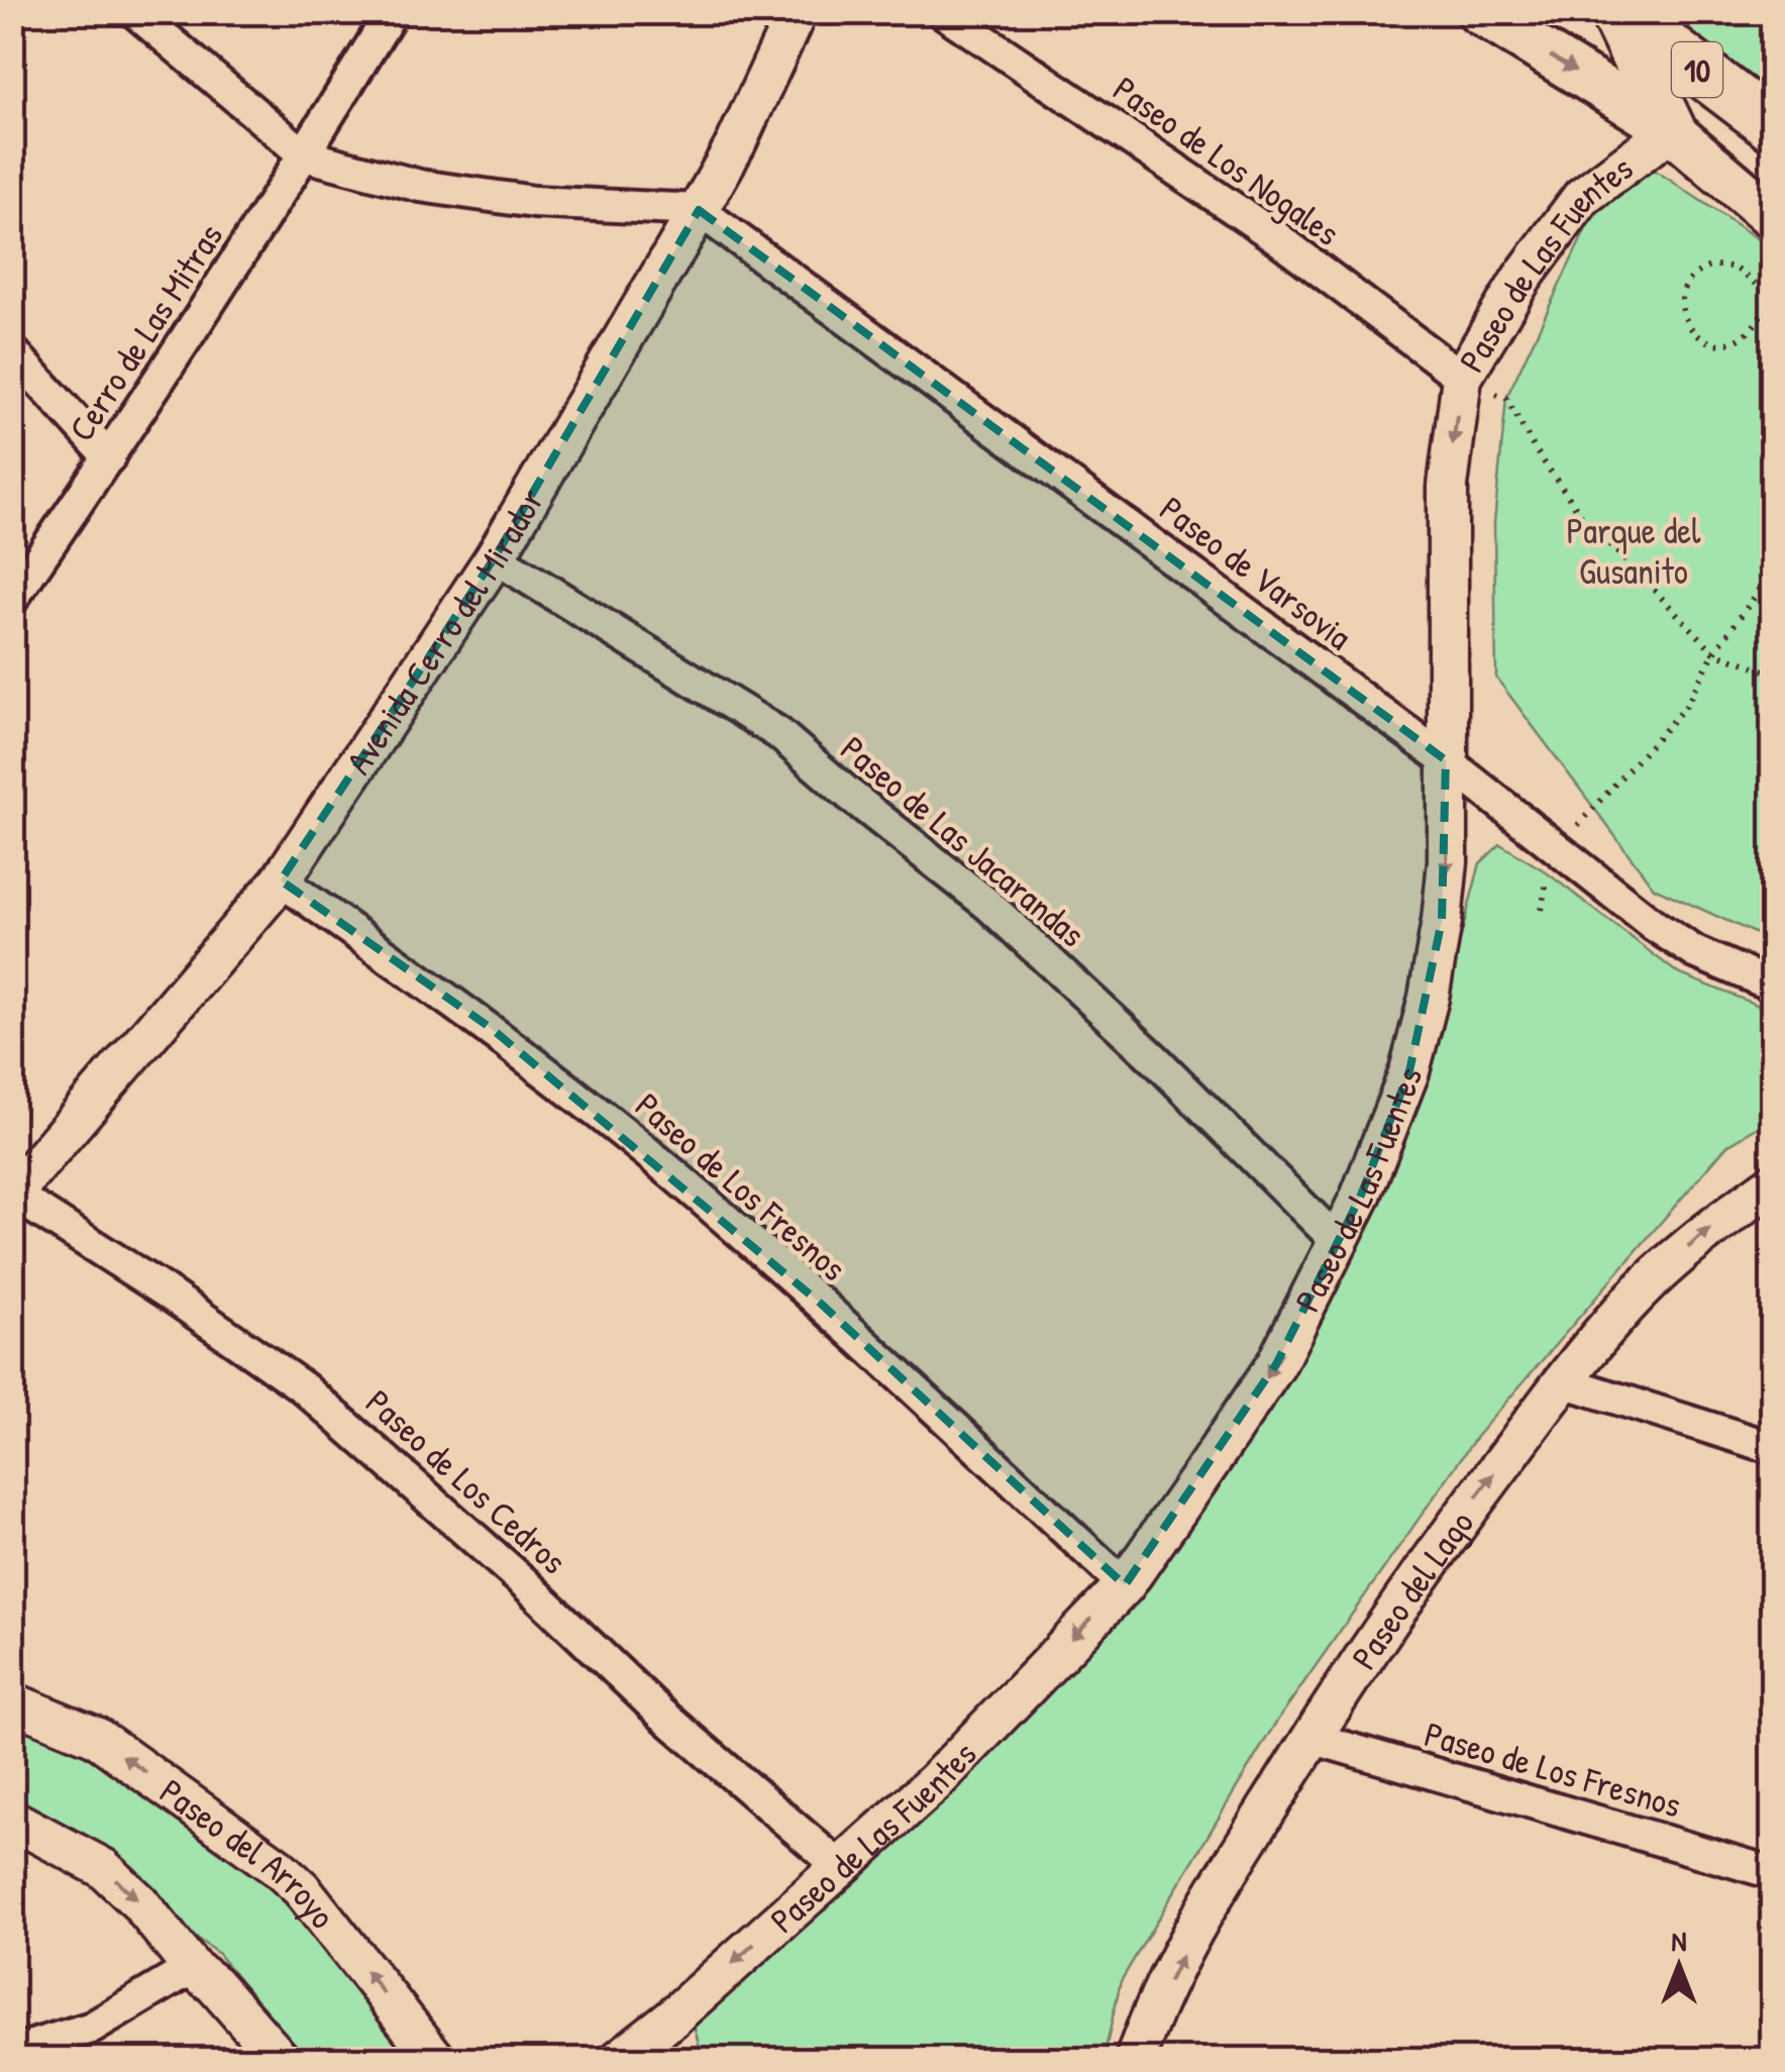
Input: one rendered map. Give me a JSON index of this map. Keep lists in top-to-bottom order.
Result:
{
  "streets": {
    "highway": ["10"],
    "street": [
      "Paseo de Los Nogales",
      "Paseo de Las Fuentes",
      "Cerro de Las Mitras",
      "Paseo de Varsovia",
      "Avenida Cerro del Mirador",
      "Paseo de Las Jacarandas",
      "Paseo de Los Fresnos",
      "Paseo de Los Cedros",
      "Paseo del Lago",
      "Paseo del Arroyo"
    ]
  },
  "crossings": [
    ["Paseo de Los Nogales", "Paseo de Las Fuentes"],
    ["Paseo de Las Fuentes", "Paseo de Varsovia"],
    ["Paseo de Las Fuentes", "Paseo de Las Jacarandas"],
    ["Paseo de Las Fuentes", "Paseo de Los Fresnos"],
    ["Paseo de Las Fuentes", "Paseo de Los Cedros"],
    ["Paseo de Varsovia", "Avenida Cerro del Mirador"],
    ["Avenida Cerro del Mirador", "Paseo de Las Jacarandas"],
    ["Avenida Cerro del Mirador", "Paseo de Los Fresnos"],
    ["Avenida Cerro del Mirador", "Paseo de Los Cedros"],
    ["Paseo de Los Fresnos", "Paseo del Lago"]
  ],
  "one_way": ["Paseo de Las Fuentes", "Paseo del Lago"],
  "parks": ["Parque del Gusanito"],
  "north": "top"
}
